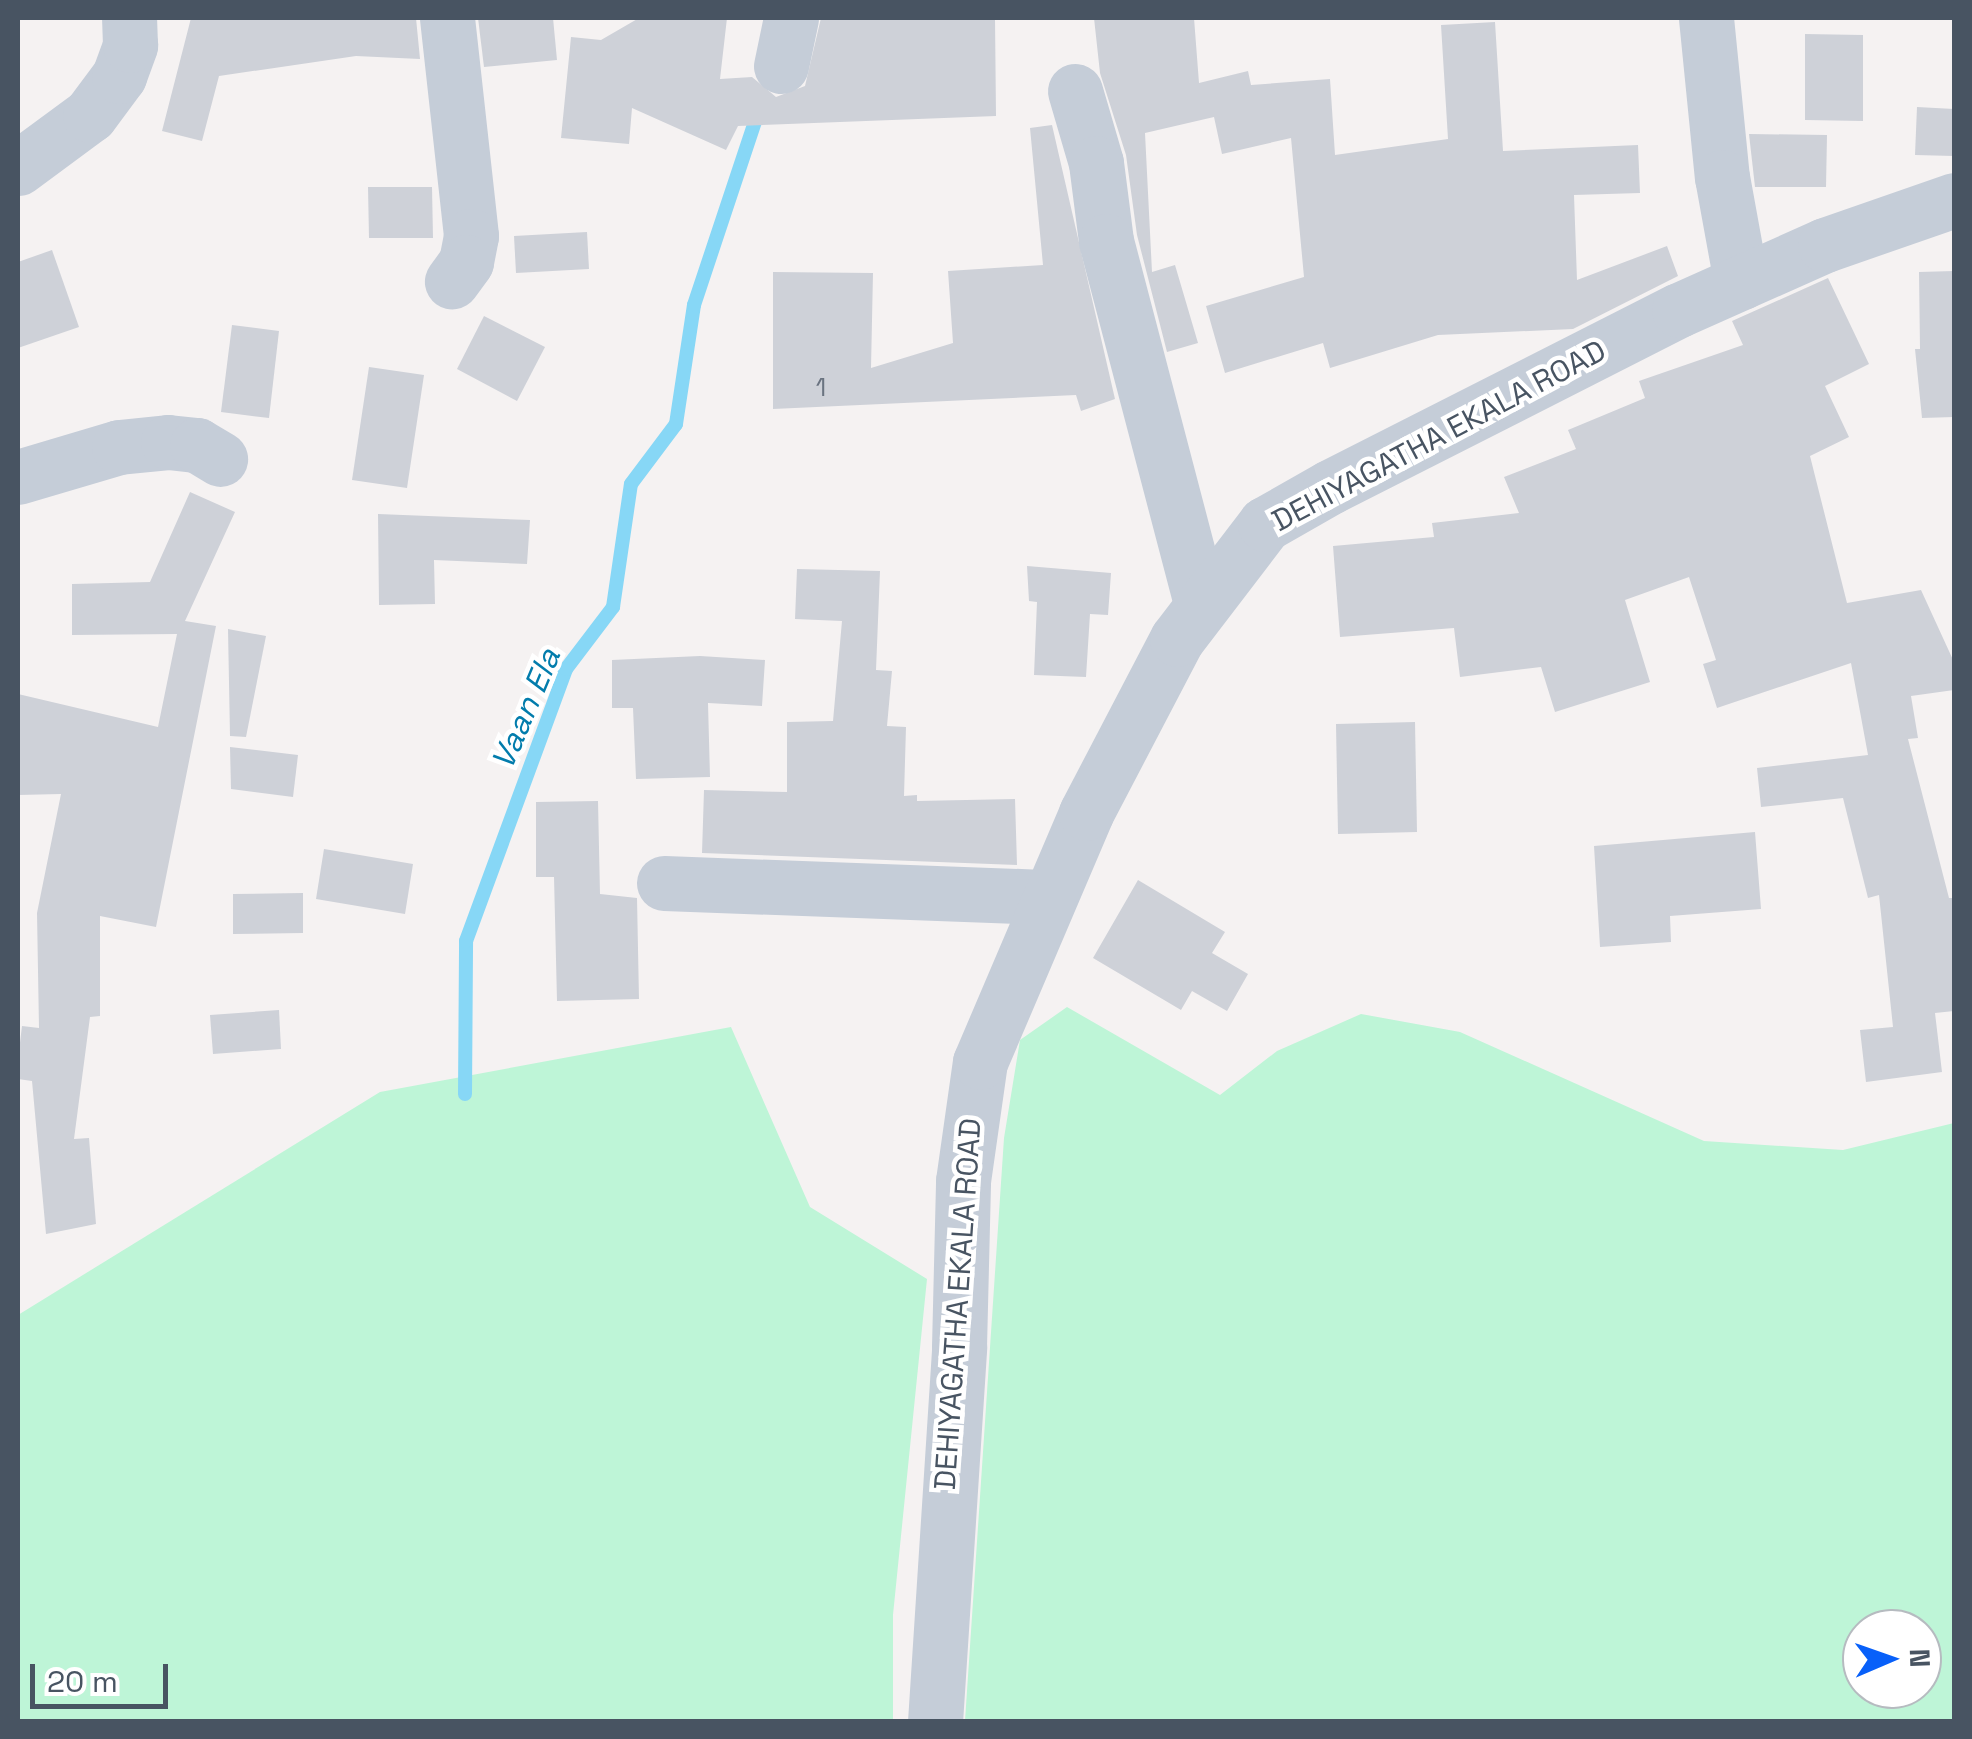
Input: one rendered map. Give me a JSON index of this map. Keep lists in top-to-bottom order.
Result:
{
  "streets": {
    "street": ["DEHIYAGATHA EKALA ROAD"]
  },
  "water": ["Vaan Ela"],
  "house_numbers": ["1"],
  "scale_bar": "20 m",
  "north": "right"
}
